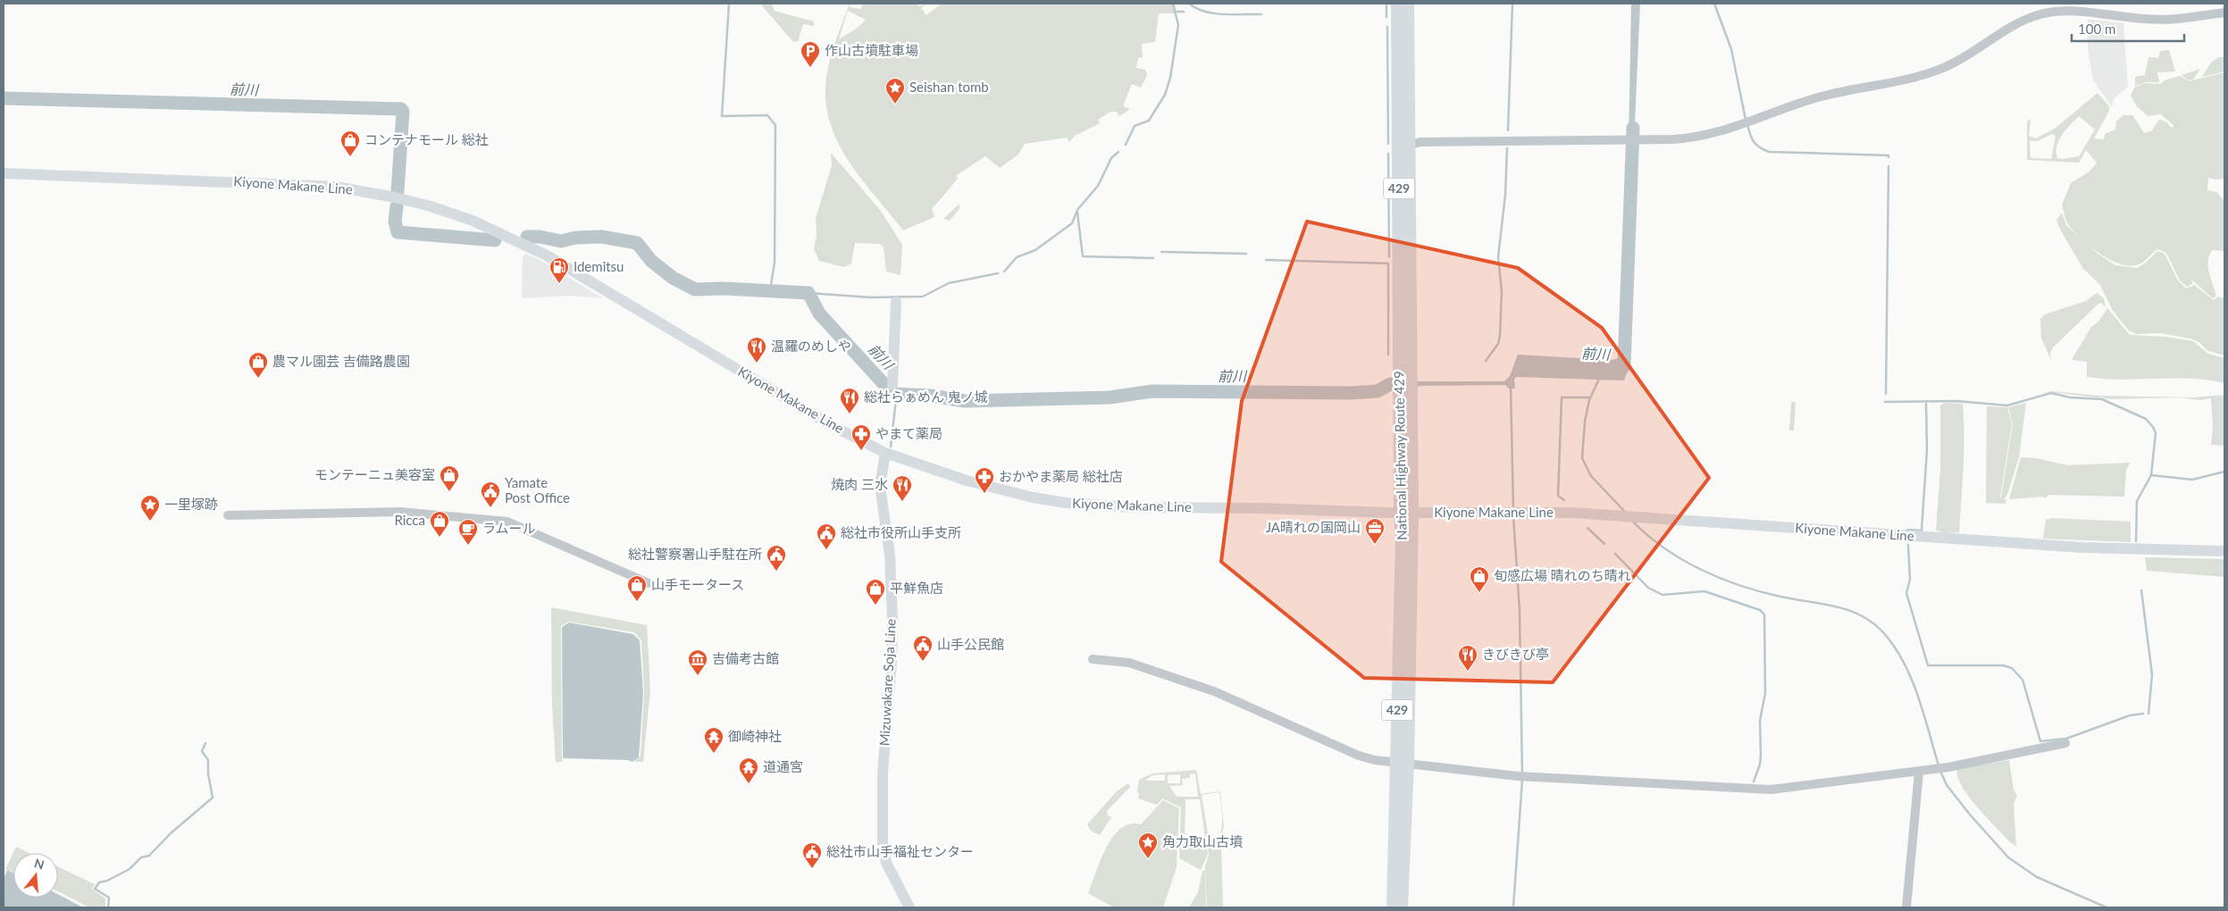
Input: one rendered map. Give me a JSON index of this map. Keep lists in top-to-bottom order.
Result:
{
  "streets": {
    "highway": ["429", "National Highway Route 429"],
    "main road": ["Kiyone Makane Line", "Mizuwakare Soja Line"]
  },
  "crossings": [
    ["Kiyone Makane Line", "National Highway Route 429"],
    ["Kiyone Makane Line", "Mizuwakare Soja Line"]
  ],
  "water": ["前川"],
  "places": {
    "parking": ["作山古墳駐車場"],
    "place": ["Seishan tomb", "一里塚跡", "角力取山古墳"],
    "shop": [
      "コンテナモール 総社",
      "農マル園芸 吉備路農園",
      "モンテーニュ美容室",
      "Ricca",
      "旬感広場 晴れのち晴れ",
      "山手モータース",
      "平鮮魚店"
    ],
    "fuel station": ["Idemitsu"],
    "restaurant": [
      "温羅のめしや",
      "総社らぁめん 鬼ノ城",
      "焼肉 三水",
      "きびきび亭"
    ],
    "pharmacy": ["やまて薬局", "おかやま薬局 総社店"],
    "public building": [
      "Yamate Post Office",
      "総社市役所山手支所",
      "総社警察署山手駐在所",
      "山手公民館",
      "総社市山手福祉センター"
    ],
    "office": ["JA晴れの国岡山"],
    "cafe": ["ラムール"],
    "museum": ["吉備考古館"],
    "temple": ["御崎神社", "道通宮"]
  },
  "scale_bar": "100 m",
  "north": "top"
}
